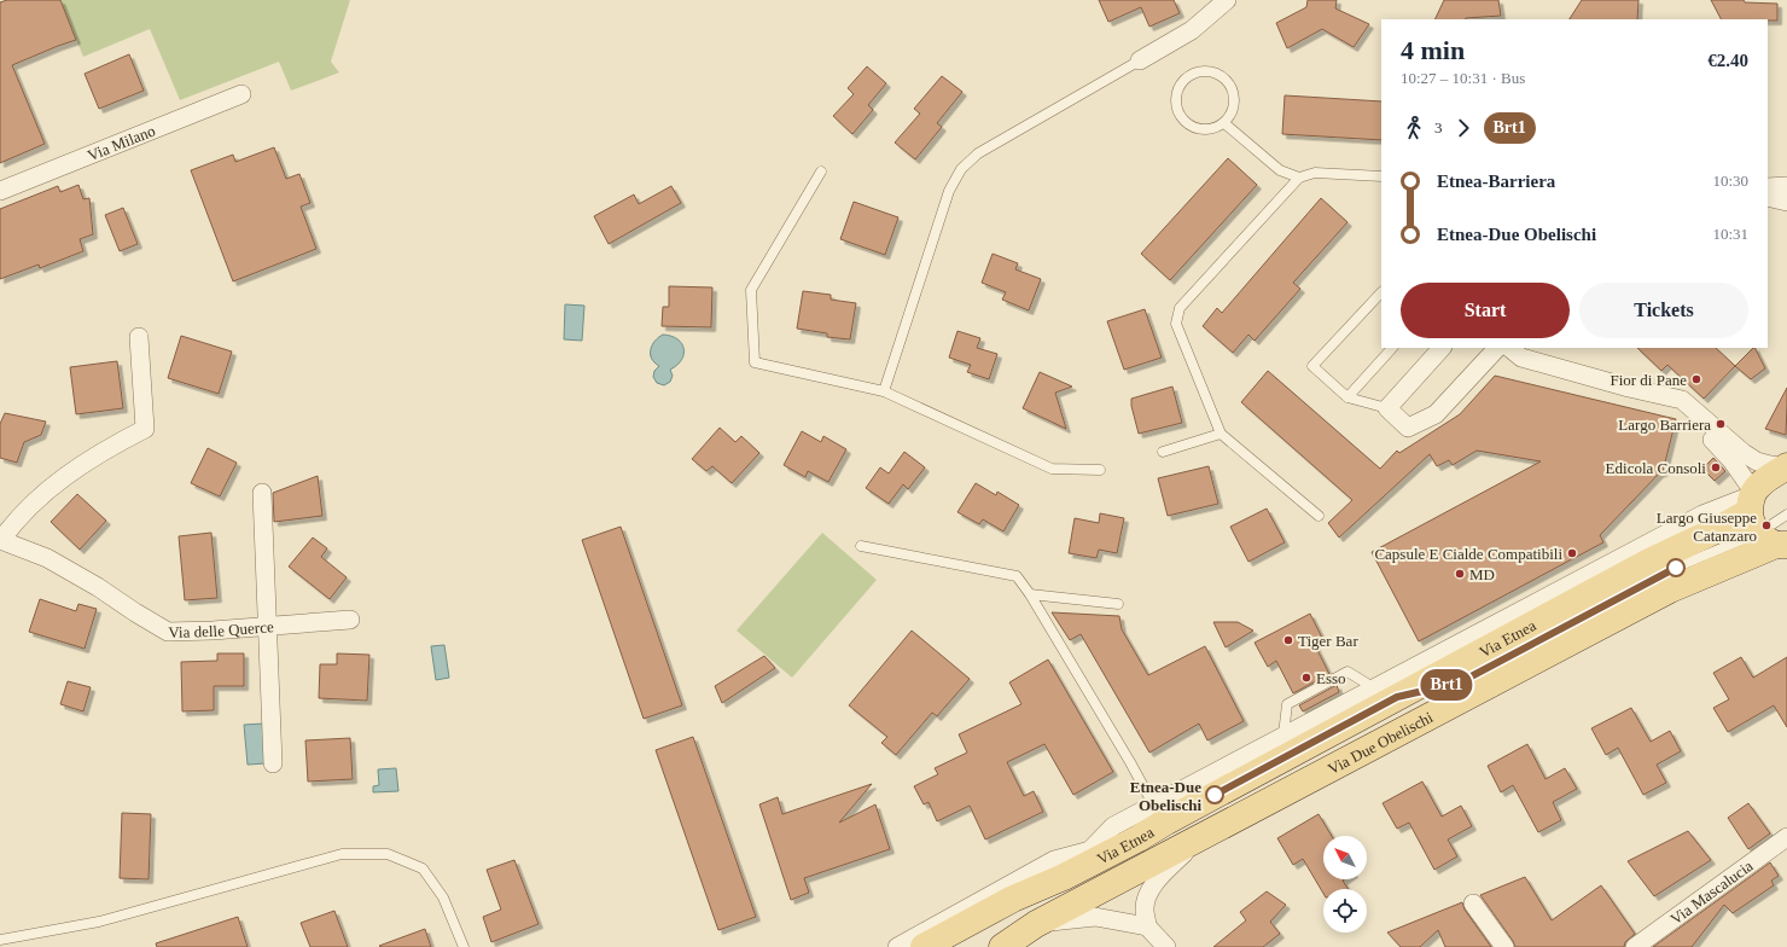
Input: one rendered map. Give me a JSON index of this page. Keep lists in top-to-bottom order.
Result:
{
  "streets": {
    "main road": ["Via Etnea", "Via Due Obelischi"],
    "street": ["Via Milano", "Via delle Querce", "Via Mascalucia"]
  },
  "crossings": [
    ["Via Etnea", "Via Due Obelischi"]
  ],
  "places": [
    "Fior di Pane",
    "Largo Barriera",
    "Edicola Consoli",
    "Largo Giuseppe Catanzaro",
    "Capsule E Cialde Compatibili",
    "MD",
    "Tiger Bar",
    "Esso",
    "Etnea-Due Obelischi"
  ],
  "lines": ["bus line Brt1"],
  "north": "top left",
  "page": {
    "on_map": "Brt1",
    "heading": ["4 min", "10:27 – 10:31 · Bus", "€2.40"],
    "legs": ["3", "Brt1"],
    "list": [
      {
        "name": "Etnea-Barriera",
        "value": "10:30"
      },
      {
        "name": "Etnea-Due Obelischi",
        "value": "10:31"
      }
    ],
    "buttons": ["Start", "Tickets"]
  }
}
